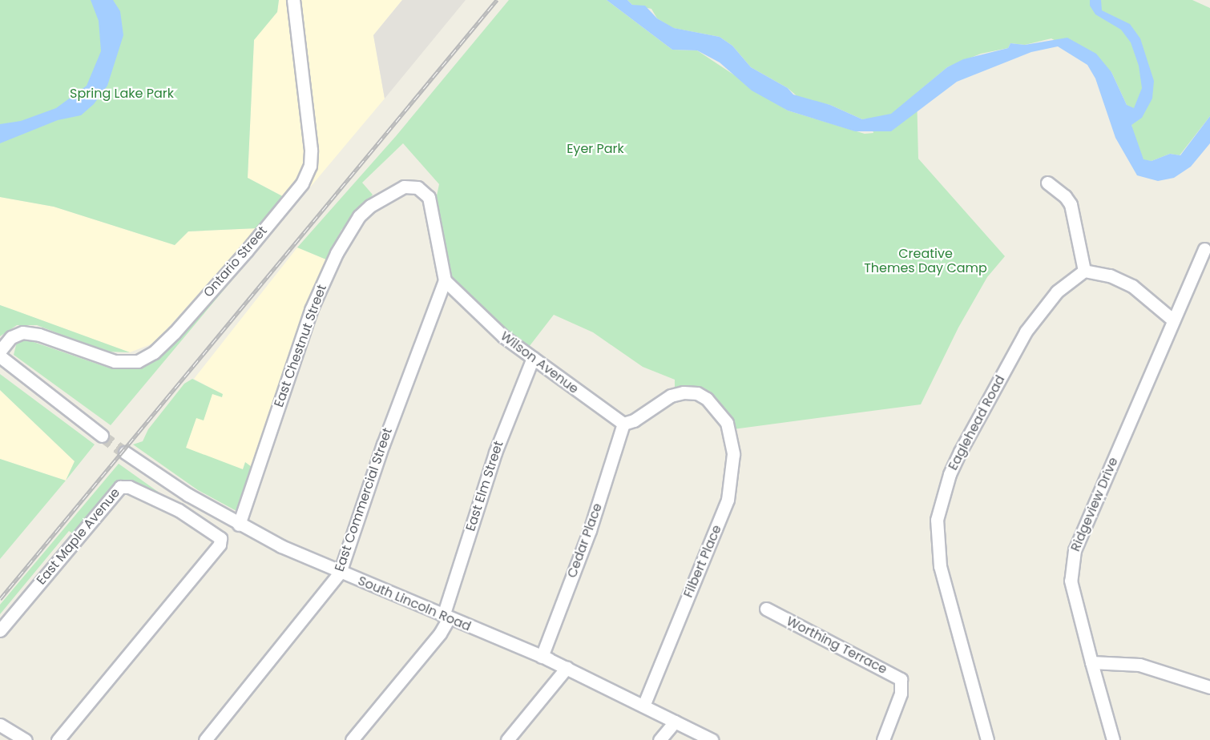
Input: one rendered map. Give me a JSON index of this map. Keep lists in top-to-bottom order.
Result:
{
  "streets": {
    "street": [
      "Ontario Street",
      "East Chestnut Street",
      "Wilson Avenue",
      "Eaglehead Road",
      "East Elm Street",
      "East Commercial Street",
      "Ridgeview Drive",
      "East Maple Avenue",
      "Cedar Place",
      "Filbert Place",
      "South Lincoln Road",
      "Worthing Terrace"
    ]
  },
  "crossings": [
    ["East Chestnut Street", "Wilson Avenue"],
    ["East Chestnut Street", "East Commercial Street"],
    ["East Chestnut Street", "South Lincoln Road"],
    ["Wilson Avenue", "East Elm Street"],
    ["Wilson Avenue", "East Commercial Street"],
    ["Wilson Avenue", "Cedar Place"],
    ["Wilson Avenue", "Filbert Place"],
    ["East Elm Street", "South Lincoln Road"],
    ["East Commercial Street", "South Lincoln Road"],
    ["Cedar Place", "Filbert Place"],
    ["Cedar Place", "South Lincoln Road"],
    ["Filbert Place", "South Lincoln Road"]
  ],
  "parks": ["Spring Lake Park", "Eyer Park", "Creative Themes Day Camp"]
}
